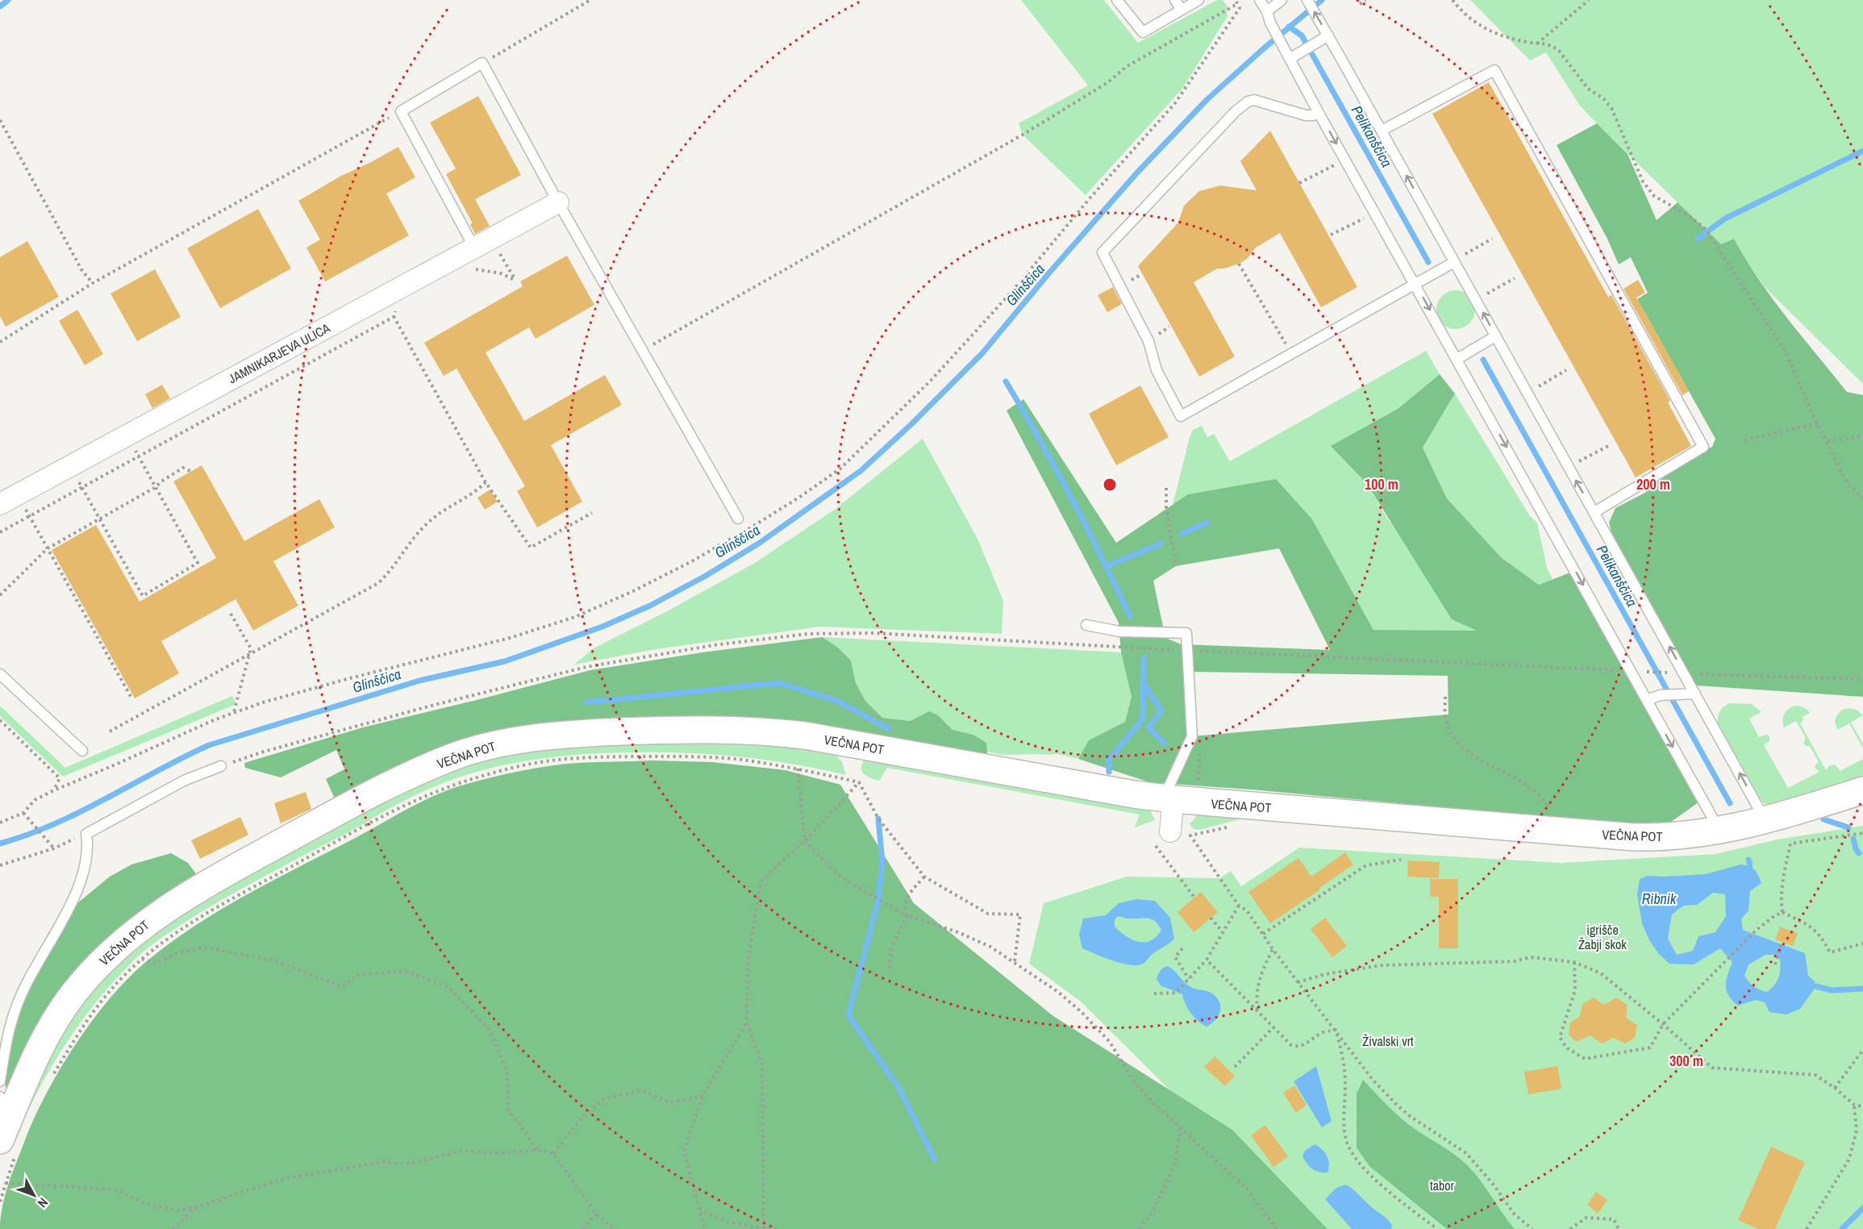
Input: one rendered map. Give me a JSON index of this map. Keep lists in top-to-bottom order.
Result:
{
  "streets": {
    "main road": ["VEČNA POT"],
    "street": ["JAMNIKARJEVA ULICA"]
  },
  "water": ["Pelikanščica", "Glinščica", "Ribnik"],
  "parks": ["igrišče Žabji skok", "Živalski vrt", "tabor"],
  "north": "bottom right",
  "rings": ["100 m", "200 m", "300 m"]
}
